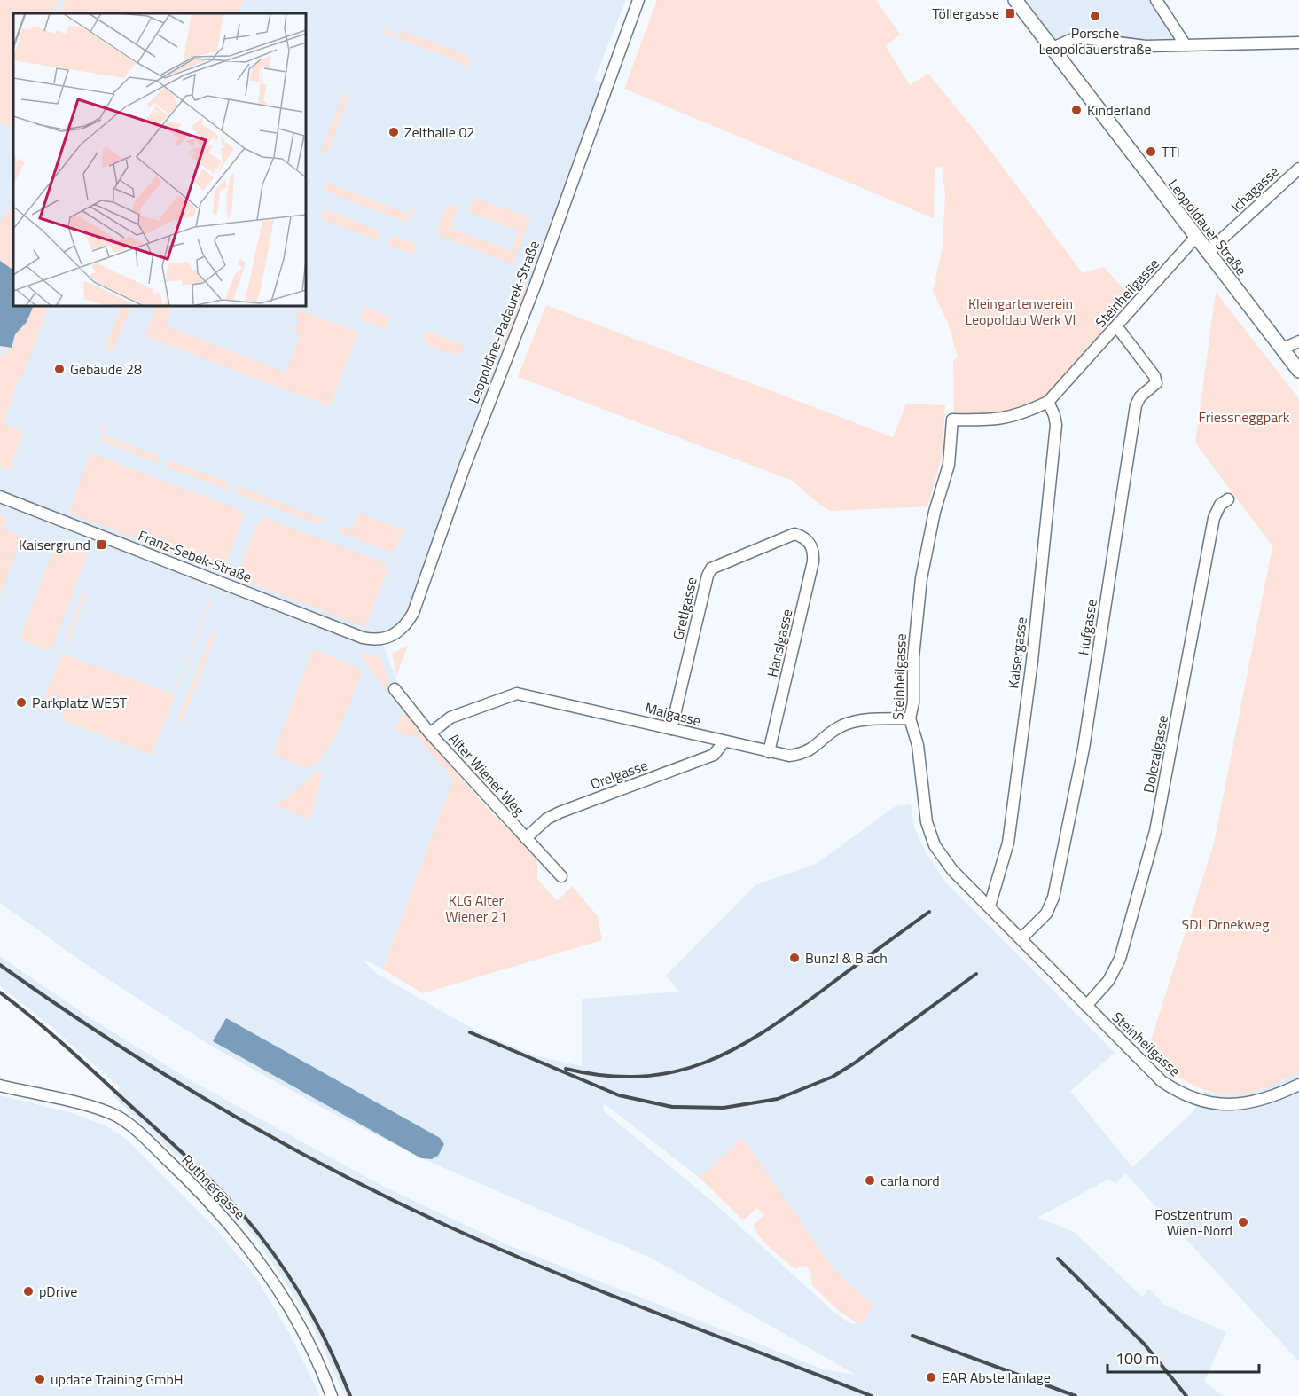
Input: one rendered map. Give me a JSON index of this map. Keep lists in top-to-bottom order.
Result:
{
  "streets": {
    "main road": ["Leopoldauer Straße"],
    "street": [
      "Ichagasse",
      "Steinheilgasse",
      "Leopoldine-Padaurek-Straße",
      "Franz-Sebek-Straße",
      "Gretlgasse",
      "Hufgasse",
      "Hanslgasse",
      "Kalsergasse",
      "Maigasse",
      "Dolezalgasse",
      "Alter Wiener Weg",
      "Orelgasse",
      "Ruthnergasse"
    ]
  },
  "crossings": [
    ["Ichagasse", "Leopoldauer Straße"],
    ["Leopoldauer Straße", "Steinheilgasse"],
    ["Steinheilgasse", "Hufgasse"],
    ["Steinheilgasse", "Kalsergasse"],
    ["Steinheilgasse", "Maigasse"],
    ["Steinheilgasse", "Dolezalgasse"],
    ["Leopoldine-Padaurek-Straße", "Franz-Sebek-Straße"],
    ["Gretlgasse", "Hanslgasse"],
    ["Gretlgasse", "Maigasse"],
    ["Hanslgasse", "Maigasse"],
    ["Maigasse", "Alter Wiener Weg"],
    ["Maigasse", "Orelgasse"],
    ["Alter Wiener Weg", "Orelgasse"]
  ],
  "parks": [
    "Kleingartenverein Leopoldau Werk VI",
    "Friessneggpark",
    "KLG Alter Wiener 21",
    "SDL Drnekweg"
  ],
  "places": {
    "transit": ["Töllergasse", "Kaisergrund"],
    "other": [
      "Porsche Leopoldauerstraße",
      "Kinderland",
      "Zelthalle 02",
      "TTI",
      "Gebäude 28",
      "Parkplatz WEST",
      "Bunzl & Biach",
      "carla nord",
      "Postzentrum Wien-Nord",
      "pDrive",
      "EAR Abstellanlage",
      "update Training GmbH"
    ]
  },
  "scale_bar": "100 m"
}
